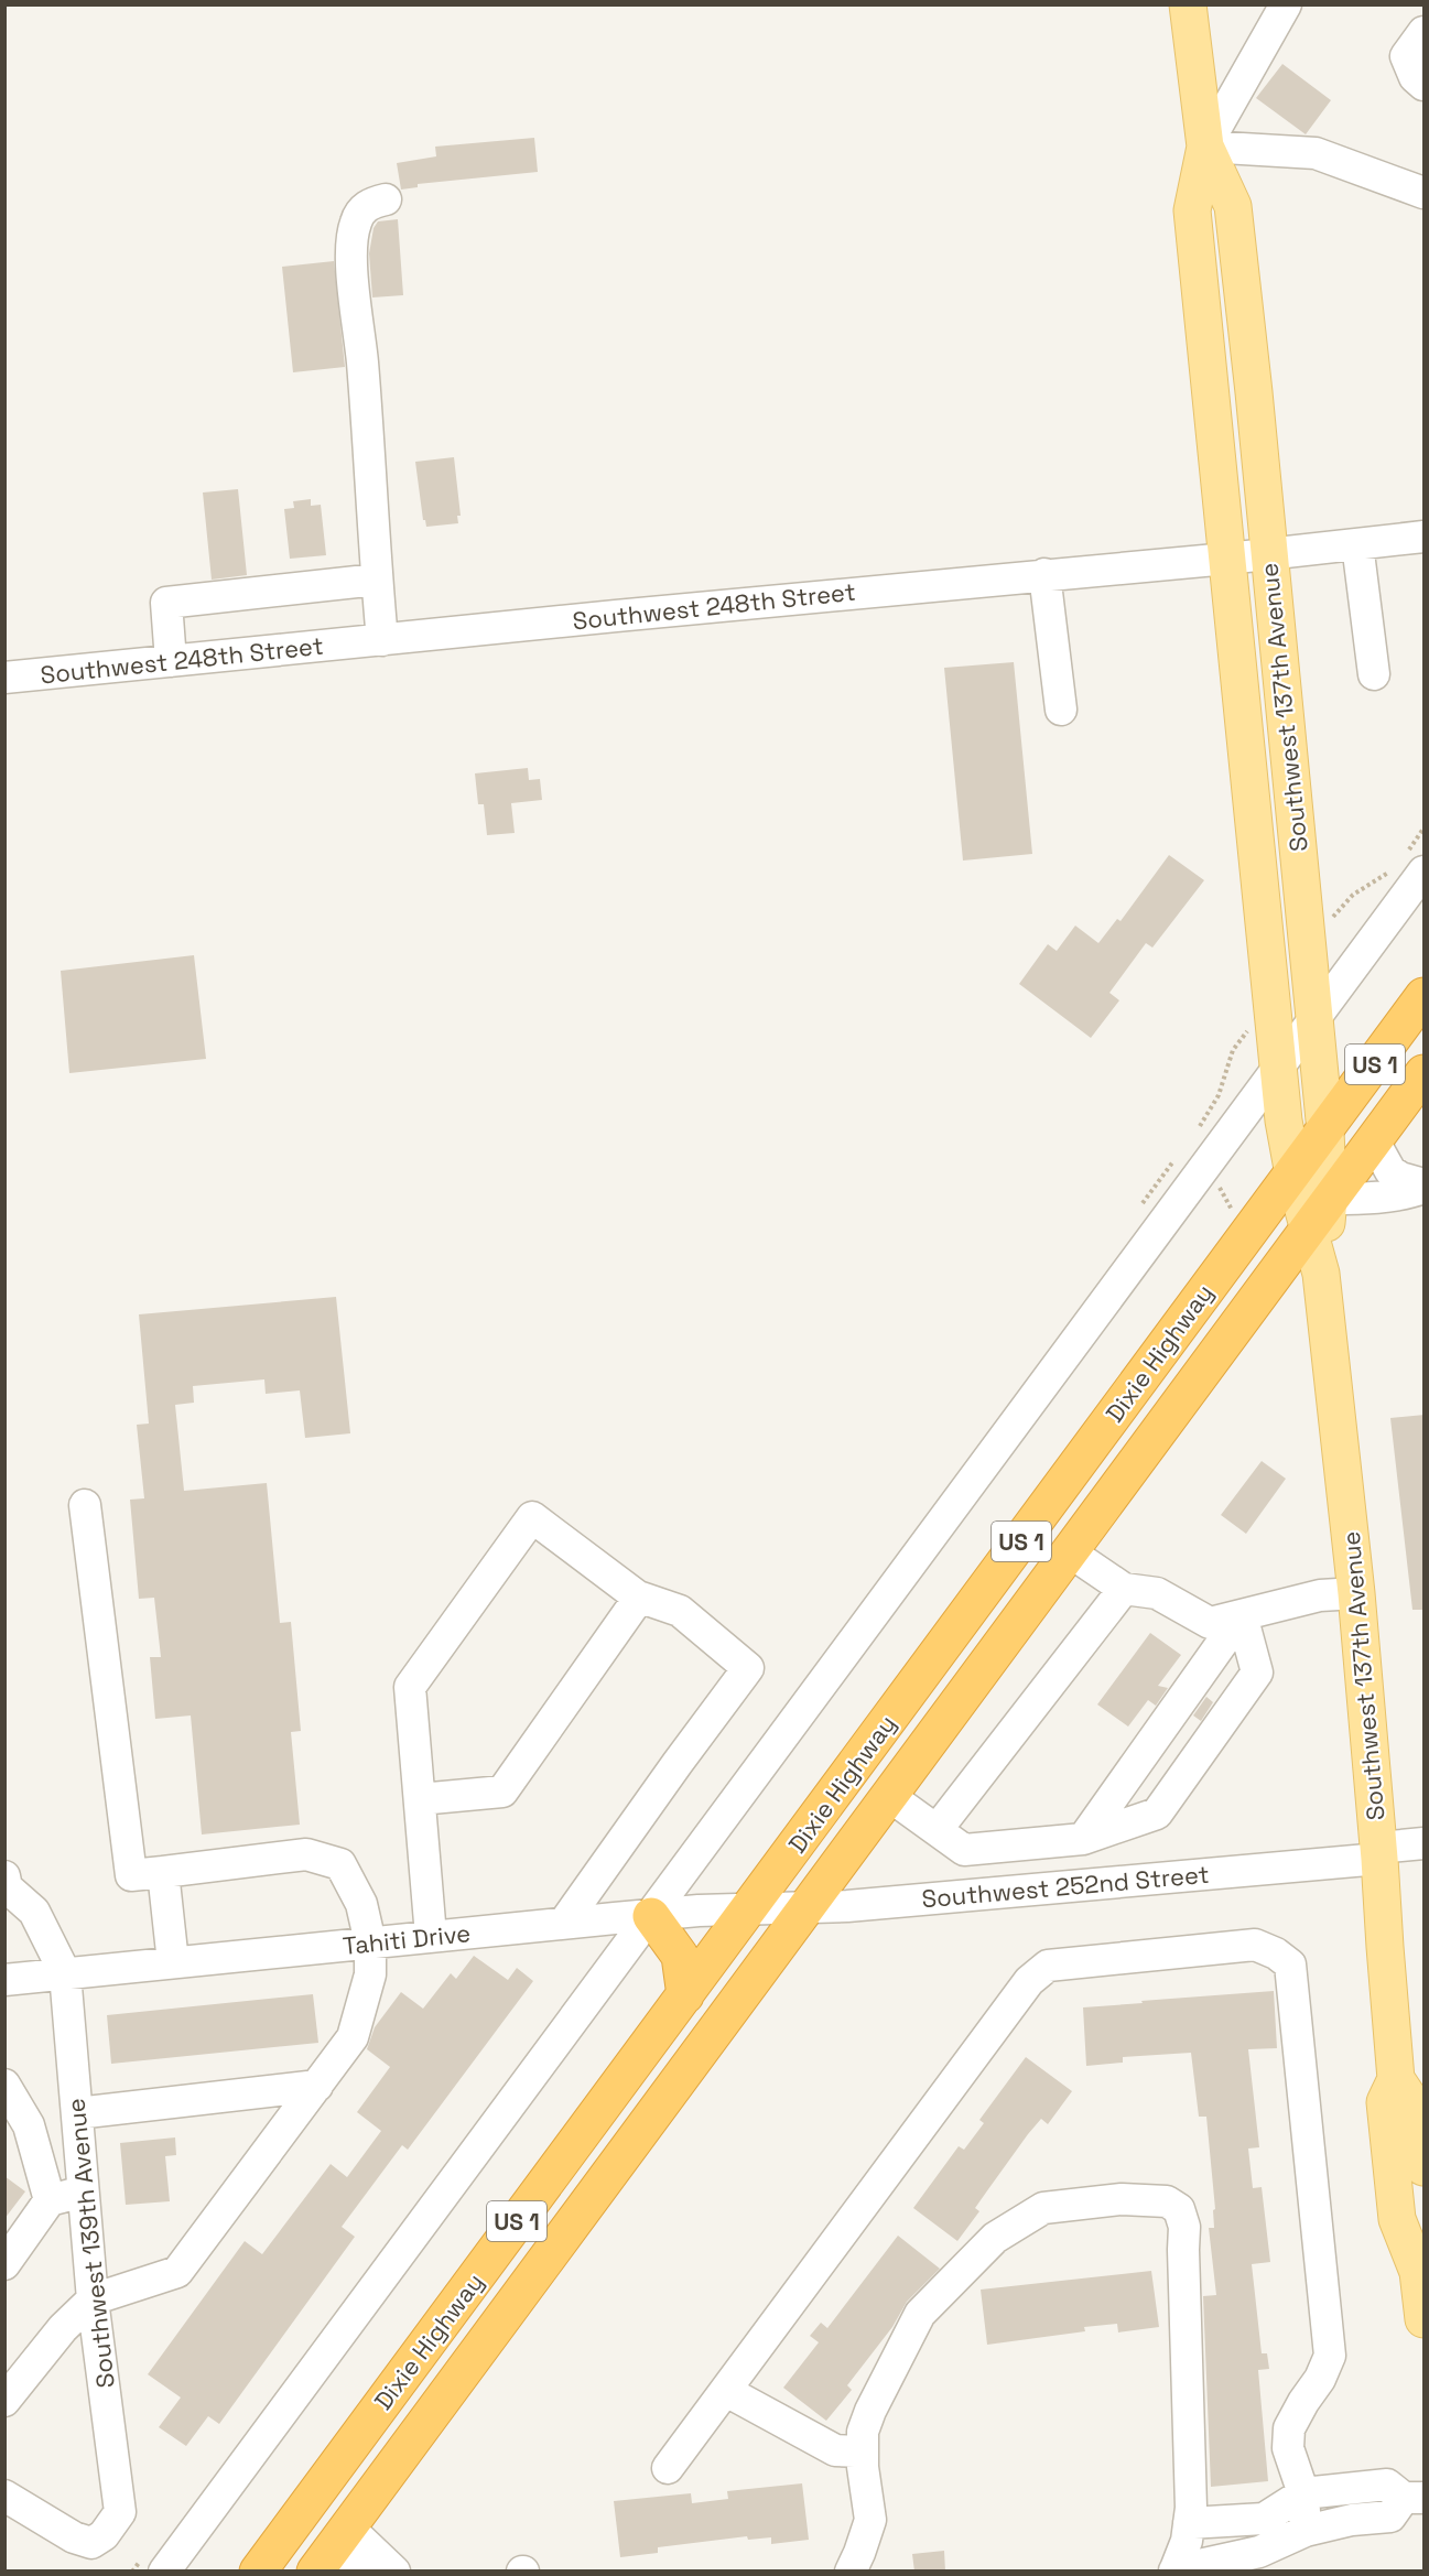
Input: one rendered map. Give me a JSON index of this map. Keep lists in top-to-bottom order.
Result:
{
  "streets": {
    "highway": ["US 1", "Dixie Highway"],
    "main road": ["Southwest 137th Avenue"],
    "street": [
      "Southwest 248th Street",
      "Southwest 252nd Street",
      "Tahiti Drive",
      "Southwest 139th Avenue"
    ]
  },
  "crossings": [
    ["Southwest 248th Street", "Southwest 137th Avenue"],
    ["Southwest 137th Avenue", "Dixie Highway"],
    ["Southwest 137th Avenue", "Southwest 252nd Street"],
    ["Dixie Highway", "Southwest 252nd Street"],
    ["Dixie Highway", "Tahiti Drive"],
    ["Southwest 252nd Street", "Tahiti Drive"],
    ["Tahiti Drive", "Southwest 139th Avenue"]
  ]
}
